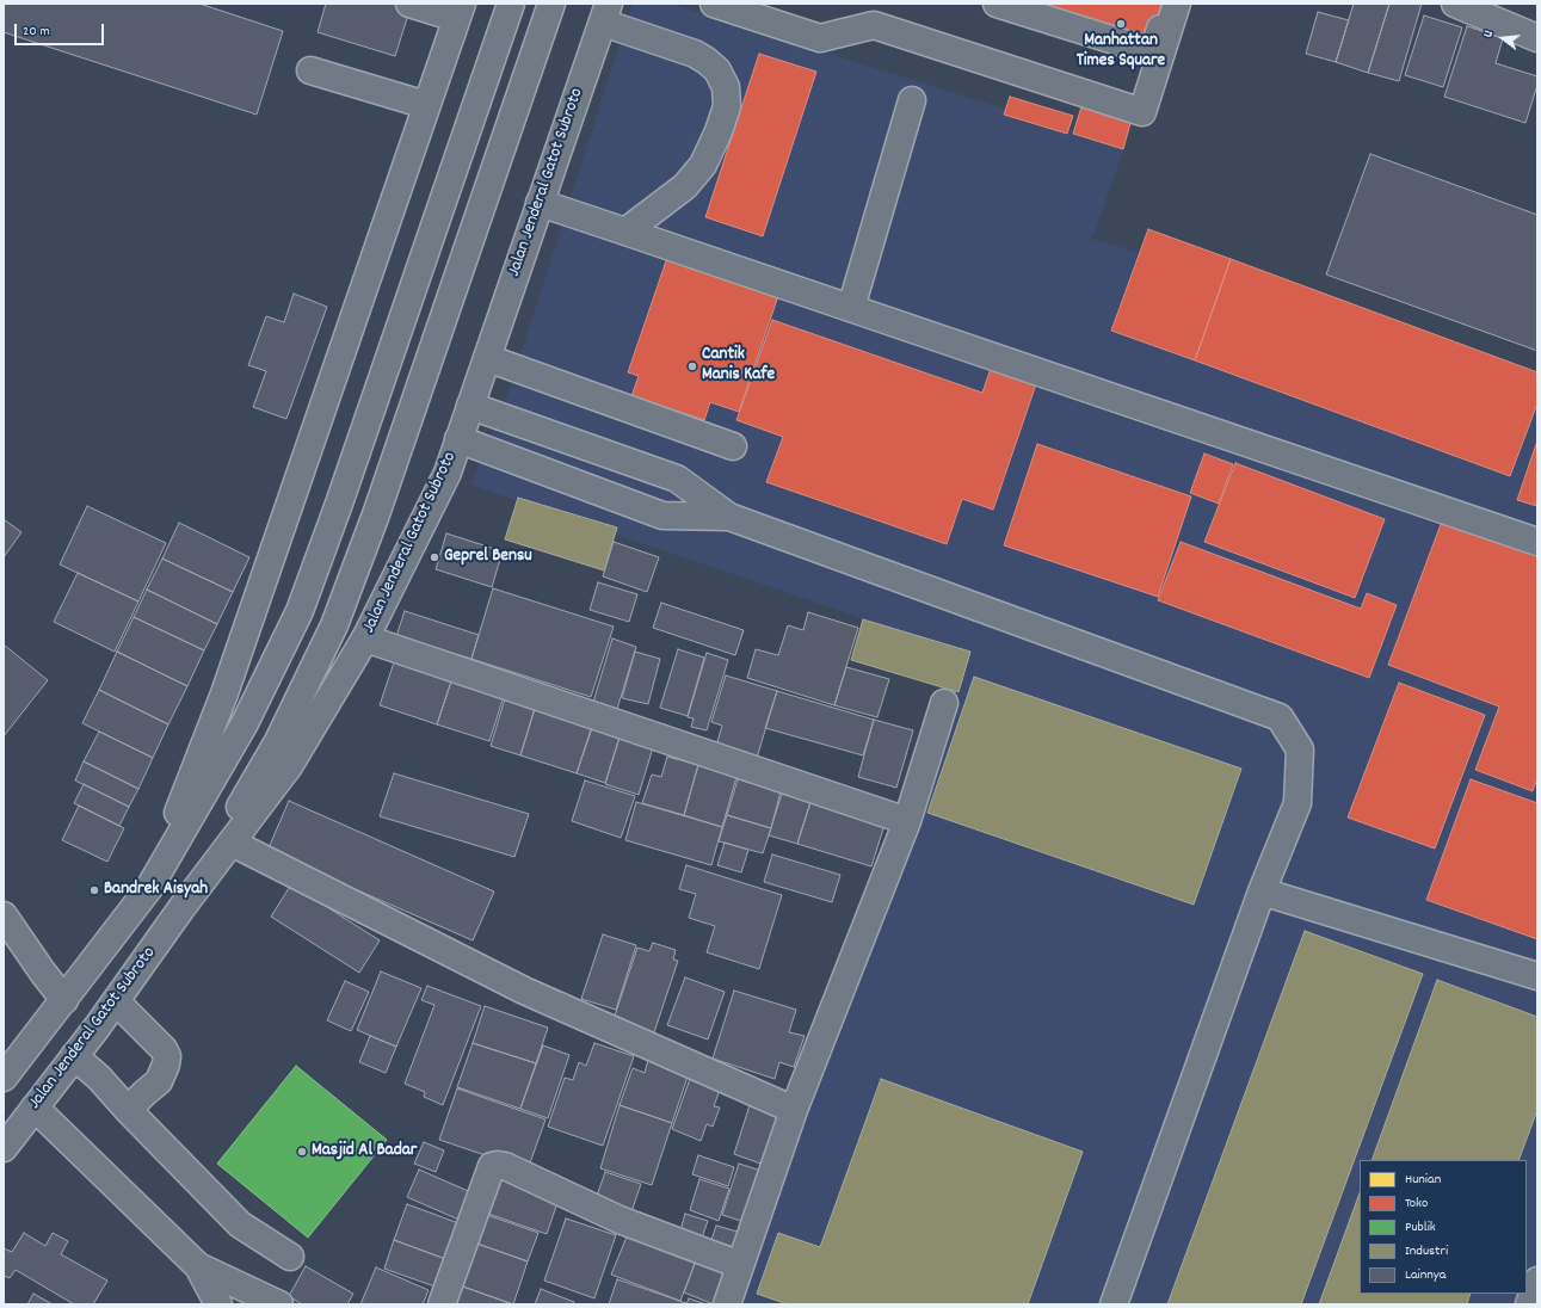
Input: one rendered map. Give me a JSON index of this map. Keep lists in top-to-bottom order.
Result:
{
  "streets": {
    "main road": ["Jalan Jenderal Gatot Subroto"]
  },
  "places": [
    "Manhattan Times Square",
    "Cantik Manis Kafe",
    "Geprel Bensu",
    "Bandrek Aisyah",
    "Masjid Al Badar"
  ],
  "legend": [
    "Hunian",
    "Toko",
    "Publik",
    "Industri",
    "Lainnya"
  ],
  "scale_bar": "20 m",
  "north": "left"
}
